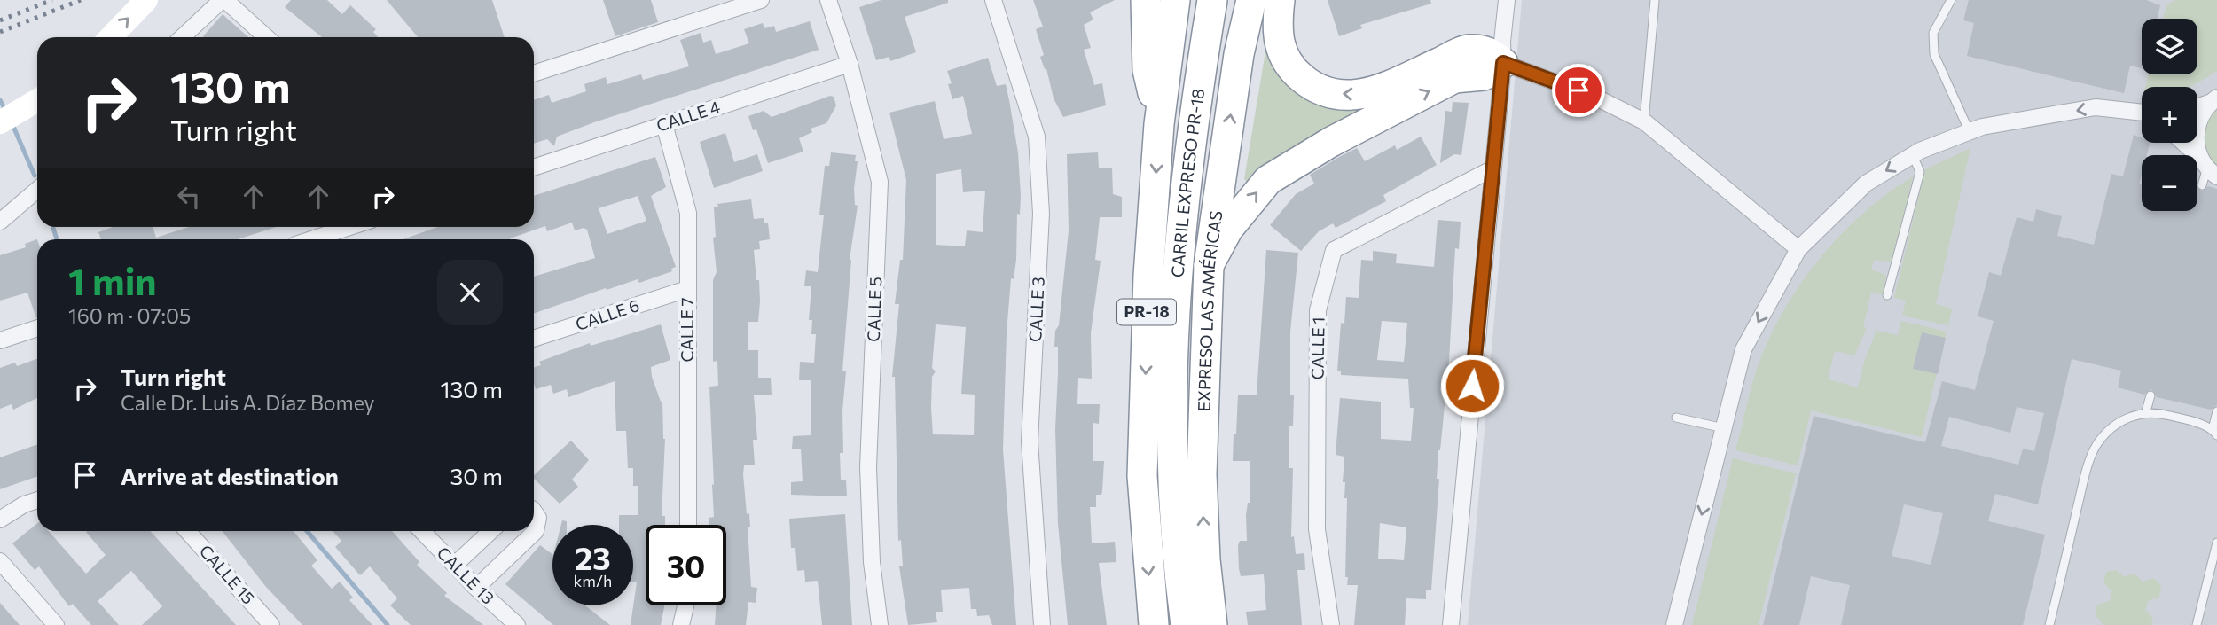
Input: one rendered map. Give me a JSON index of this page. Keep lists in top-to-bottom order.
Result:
{
  "streets": {
    "highway": ["CARRIL EXPRESO PR-18", "EXPRESO LAS AMÉRICAS", "PR-18"],
    "street": [
      "CALLE 4",
      "CALLE 5",
      "CALLE 3",
      "CALLE 6",
      "CALLE 7",
      "CALLE 1",
      "CALLE 15",
      "CALLE 13"
    ]
  },
  "crossings": [
    ["CALLE 4", "CALLE 5"],
    ["CALLE 4", "CALLE 7"],
    ["CALLE 6", "CALLE 7"]
  ],
  "page": {
    "map_buttons": ["+", "−"],
    "turn": ["130 m", "Turn right"],
    "heading": ["1 min", "160 m · 07:05"],
    "list": [
      {
        "name": "Turn right",
        "note": "Calle Dr. Luis A. Díaz Bomey",
        "value": "130 m"
      },
      {
        "name": "Arrive at destination",
        "value": "30 m"
      }
    ],
    "speed": "23 km/h",
    "limit": "30"
  }
}
